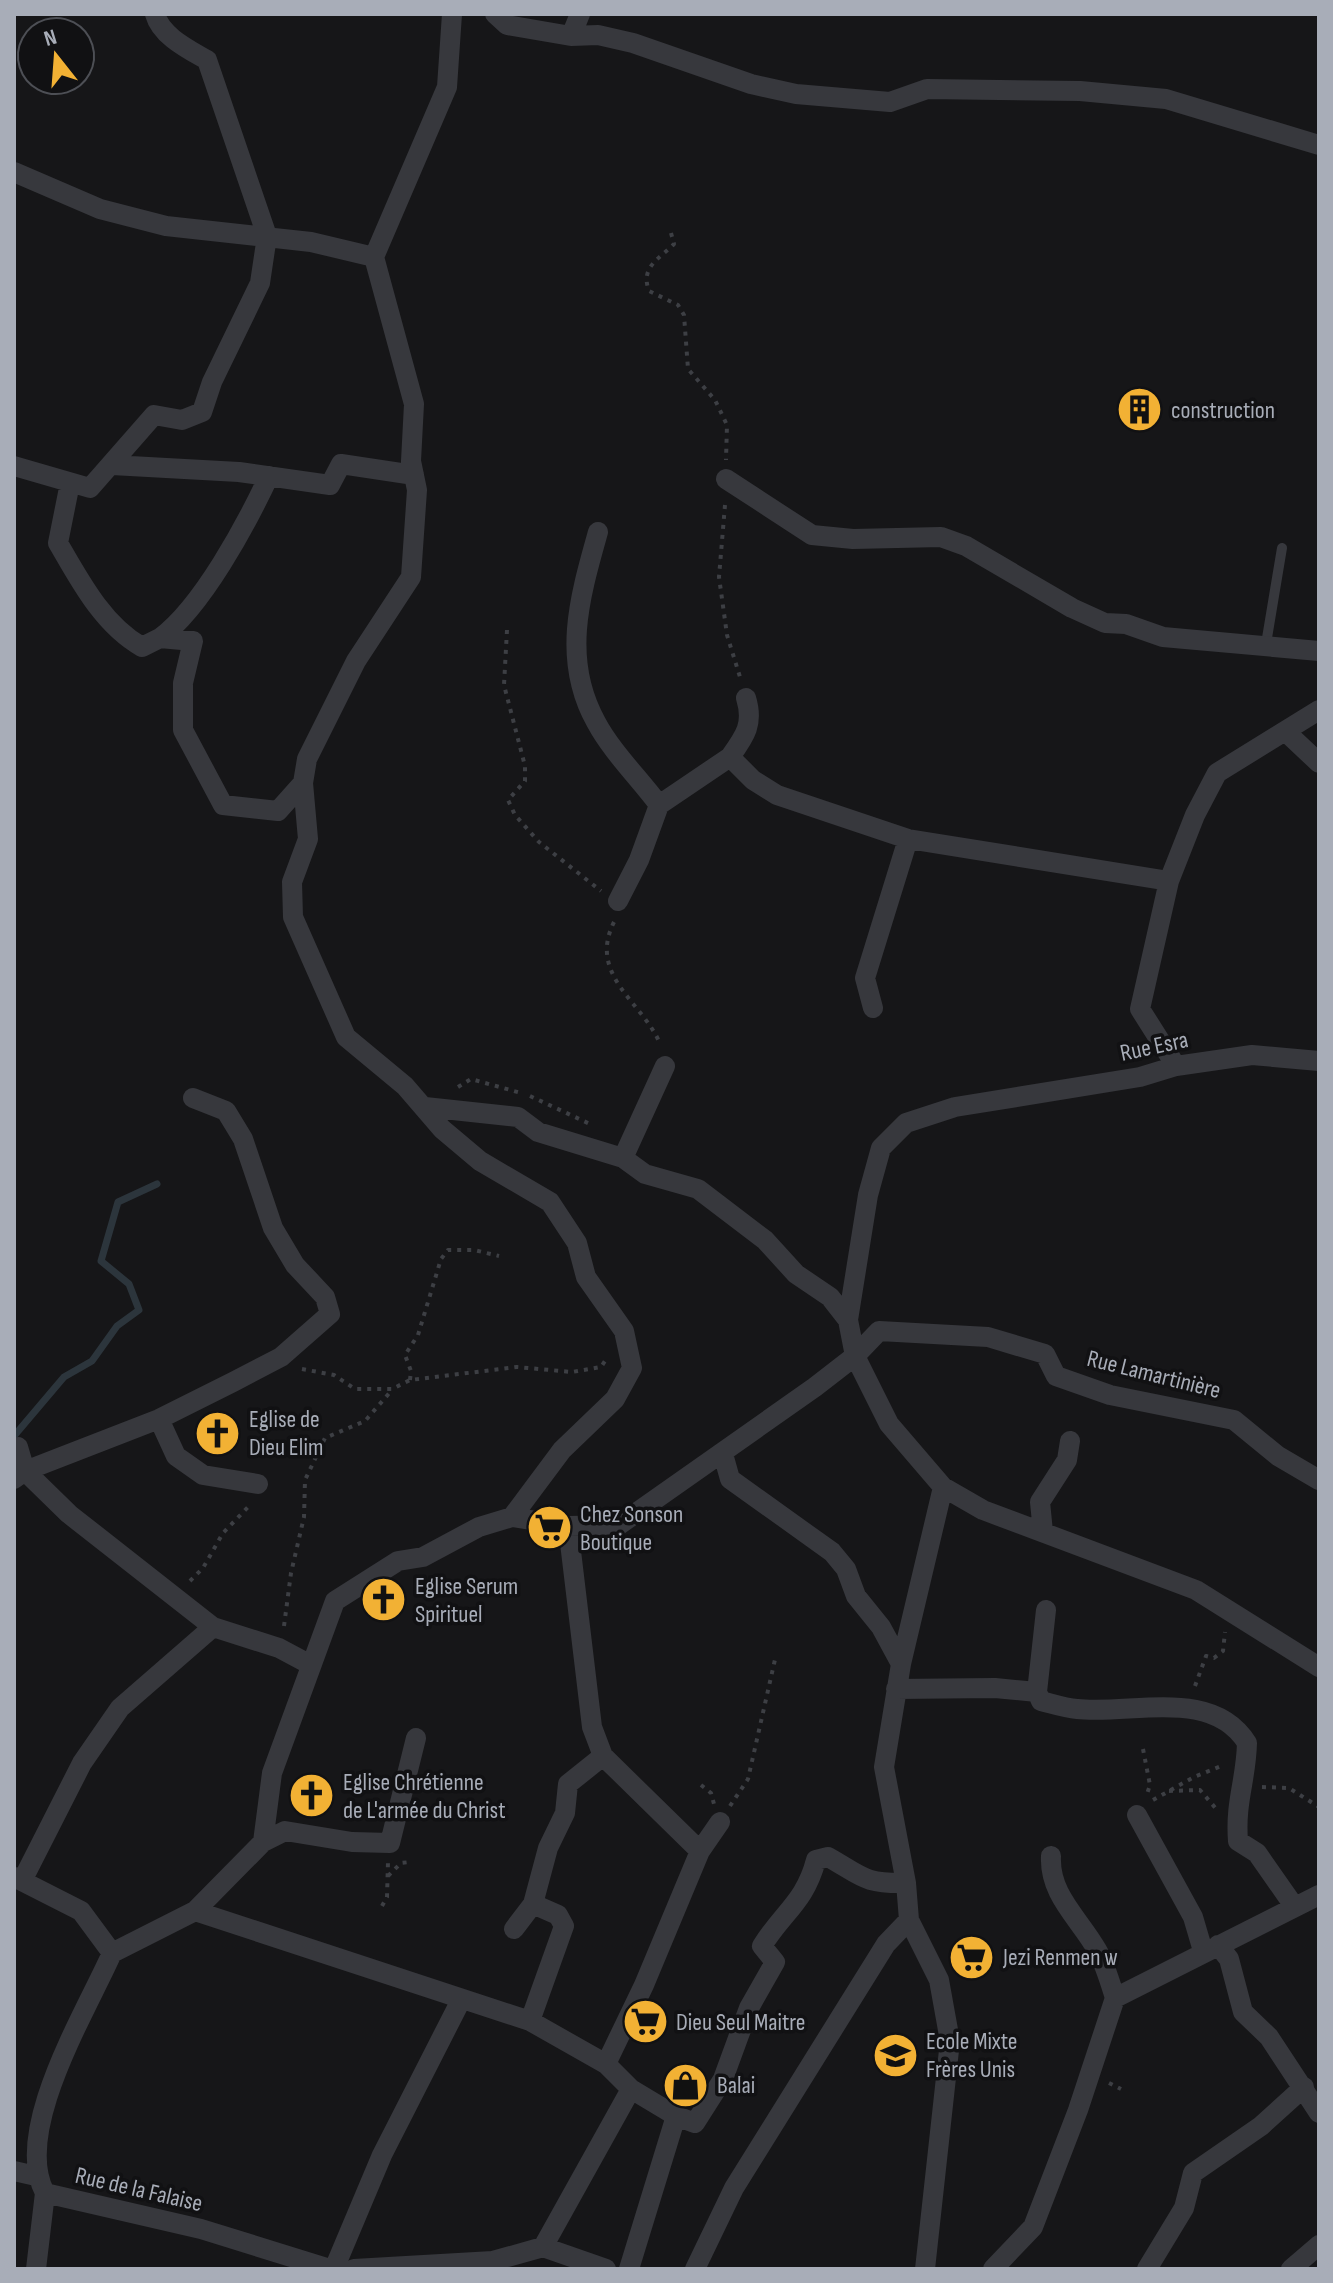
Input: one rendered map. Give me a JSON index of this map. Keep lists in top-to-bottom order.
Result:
{
  "streets": {
    "street": ["Rue Esra", "Rue Lamartinière", "Rue de la Falaise"]
  },
  "places": {
    "building": ["construction"],
    "church": ["Eglise de Dieu Elim", "Eglise Serum Spirituel", "Eglise Chrétienne de L'armée du Christ"],
    "supermarket": ["Chez Sonson Boutique", "Jezi Renmen w", "Dieu Seul Maitre"],
    "school or university": ["Ecole Mixte Frères Unis"],
    "shop": ["Balai"]
  },
  "north": "top"
}
